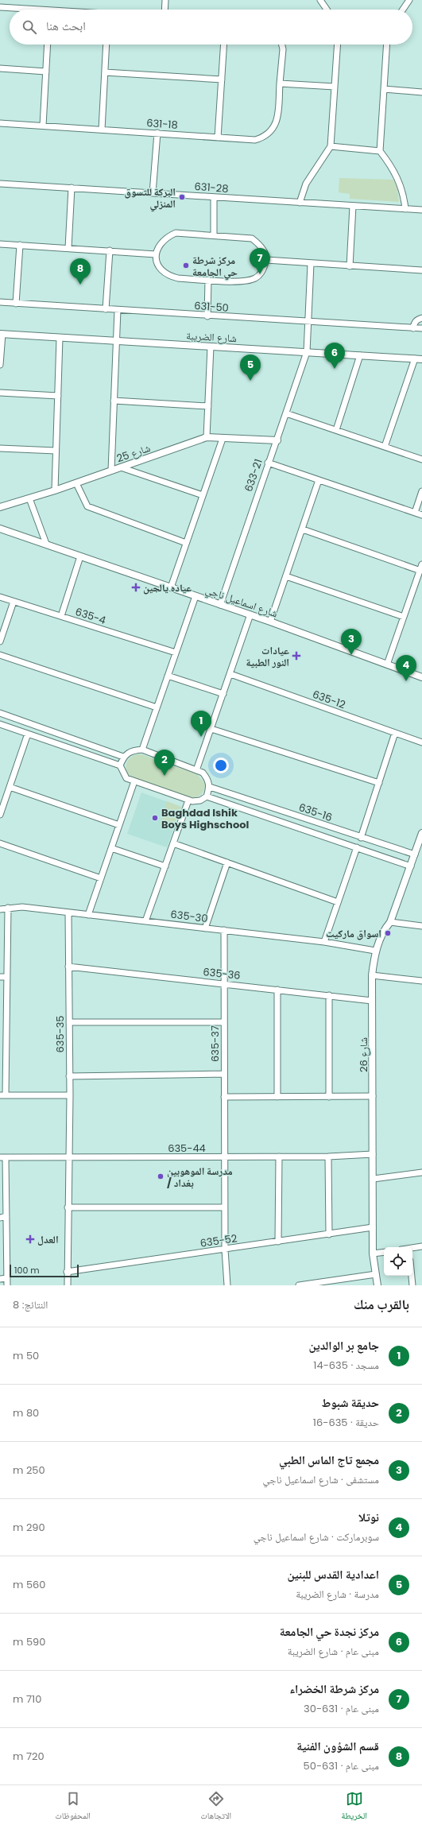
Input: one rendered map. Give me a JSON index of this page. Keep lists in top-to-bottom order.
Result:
{
  "streets": {
    "street": [
      "631-18",
      "631-28",
      "631-50",
      "شارع الضريبة",
      "شارع 25",
      "633-21",
      "شارع اسماعيل ناجي",
      "635-4",
      "635-12",
      "635-16",
      "635-30",
      "635-36",
      "635-35",
      "635-37",
      "شارع 26",
      "635-44",
      "635-52"
    ]
  },
  "crossings": [
    ["631-50", "633-21"],
    ["شارع الضريبة", "633-21"],
    ["شارع 25", "633-21"],
    ["633-21", "شارع اسماعيل ناجي"],
    ["635-16", "شارع 26"],
    ["635-30", "635-35"],
    ["635-30", "635-37"],
    ["635-30", "شارع 26"],
    ["635-36", "635-35"],
    ["635-36", "635-37"],
    ["635-36", "شارع 26"],
    ["635-35", "635-44"],
    ["635-35", "635-52"],
    ["635-37", "635-44"],
    ["635-37", "635-52"],
    ["شارع 26", "635-44"],
    ["شارع 26", "635-52"]
  ],
  "places": {
    "other": [
      "البركة للتسوق المنزلي",
      "مركز شرطة حي الجامعة",
      "Baghdad Ishik Boys Highschool",
      "اسواق ماركيت",
      "مدرسة الموهوبين / بغداد"
    ],
    "health": ["عياده يالجين", "عيادات النور الطبية", "العدل"]
  },
  "scale_bar": "100 m",
  "page": {
    "search": "ابحث هنا",
    "pins": [
      "7",
      "8",
      "6",
      "5",
      "3",
      "4",
      "1",
      "2"
    ],
    "scale": "100 m",
    "heading": ["بالقرب منك", "النتائج: 8"],
    "list": [
      {
        "mark": "1",
        "name": "جامع بر الوالدين",
        "note": "مسجد · 635-14",
        "value": "50 m"
      },
      {
        "mark": "2",
        "name": "حديقة شبوط",
        "note": "حديقة · 635-16",
        "value": "80 m"
      },
      {
        "mark": "3",
        "name": "مجمع تاج الماس الطبي",
        "note": "مستشفى · شارع اسماعيل ناجي",
        "value": "250 m"
      },
      {
        "mark": "4",
        "name": "نوتلا",
        "note": "سوبرماركت · شارع اسماعيل ناجي",
        "value": "290 m"
      },
      {
        "mark": "5",
        "name": "اعدادية القدس للبنين",
        "note": "مدرسة · شارع الضريبة",
        "value": "560 m"
      },
      {
        "mark": "6",
        "name": "مركز نجدة حي الجامعة",
        "note": "مبنى عام · شارع الضريبة",
        "value": "590 m"
      },
      {
        "mark": "7",
        "name": "مركز شرطة الخضراء",
        "note": "مبنى عام · 631-30",
        "value": "710 m"
      },
      {
        "mark": "8",
        "name": "قسم الشؤون الفنية",
        "note": "مبنى عام · 631-50",
        "value": "720 m"
      }
    ],
    "nav": ["الخريطة", "الاتجاهات", "المحفوظات"]
  }
}
